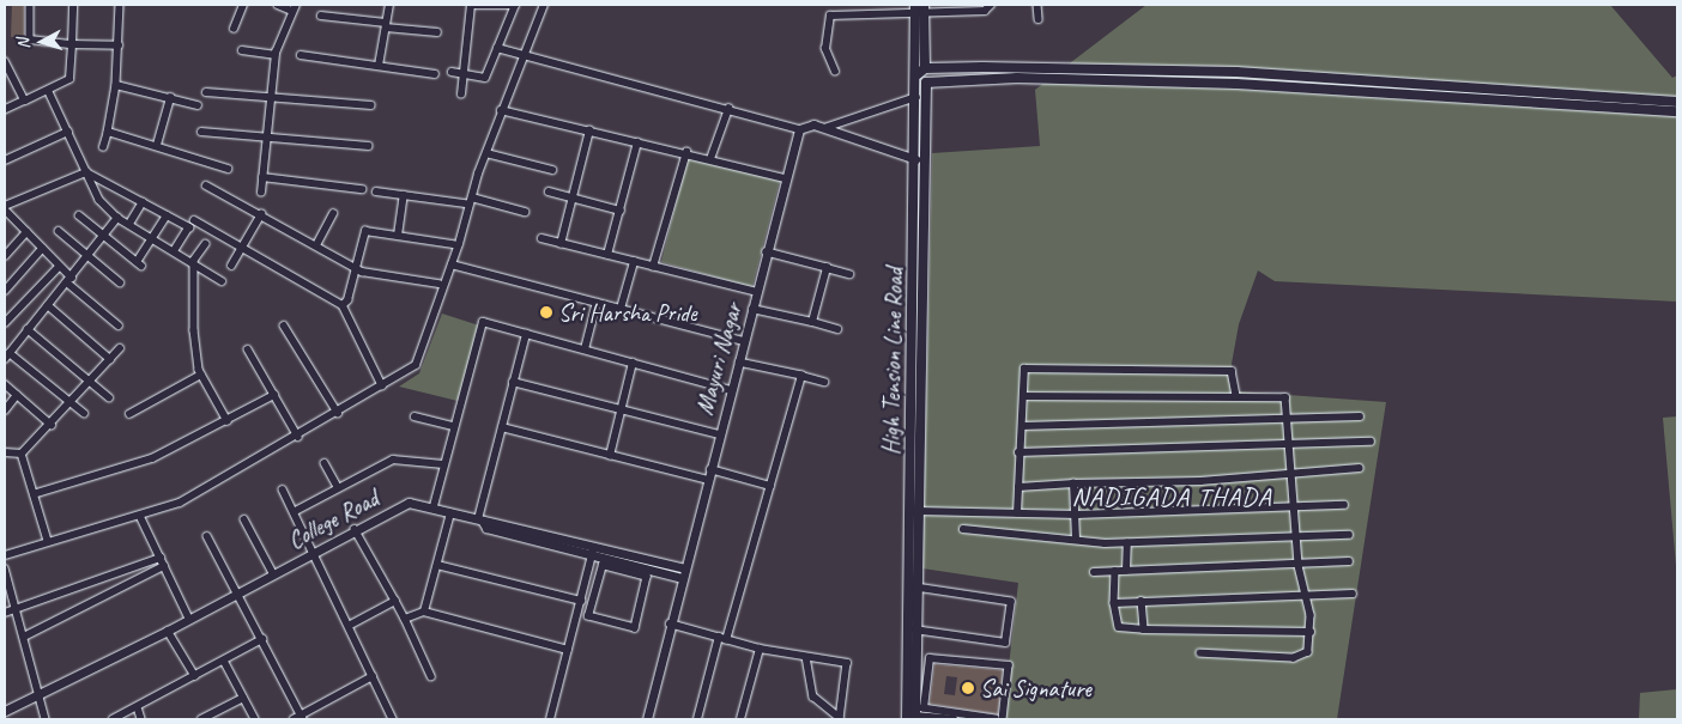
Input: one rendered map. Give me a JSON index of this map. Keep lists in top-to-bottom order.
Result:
{
  "streets": {
    "main road": ["High Tension Line Road"],
    "street": ["Mayuri Nagar", "College Road"]
  },
  "districts": ["NADIGADA THADA"],
  "places": ["Sri Harsha Pride", "Sai Signature"],
  "north": "left"
}
